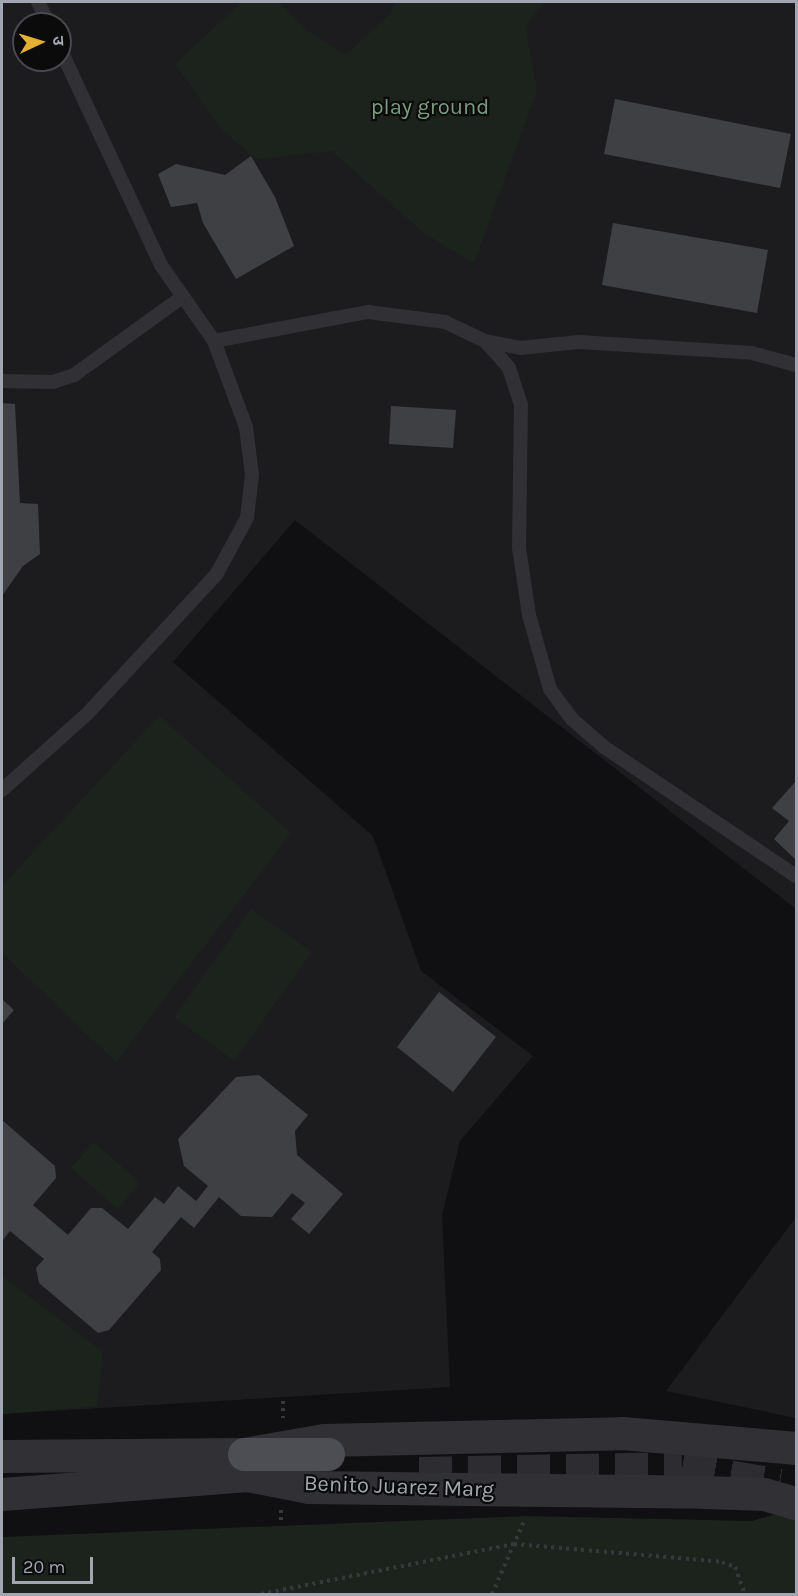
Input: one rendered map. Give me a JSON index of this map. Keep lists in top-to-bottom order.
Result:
{
  "streets": {
    "street": ["Benito Juarez Marg"]
  },
  "parks": ["play ground"],
  "scale_bar": "20 m",
  "north": "right"
}
